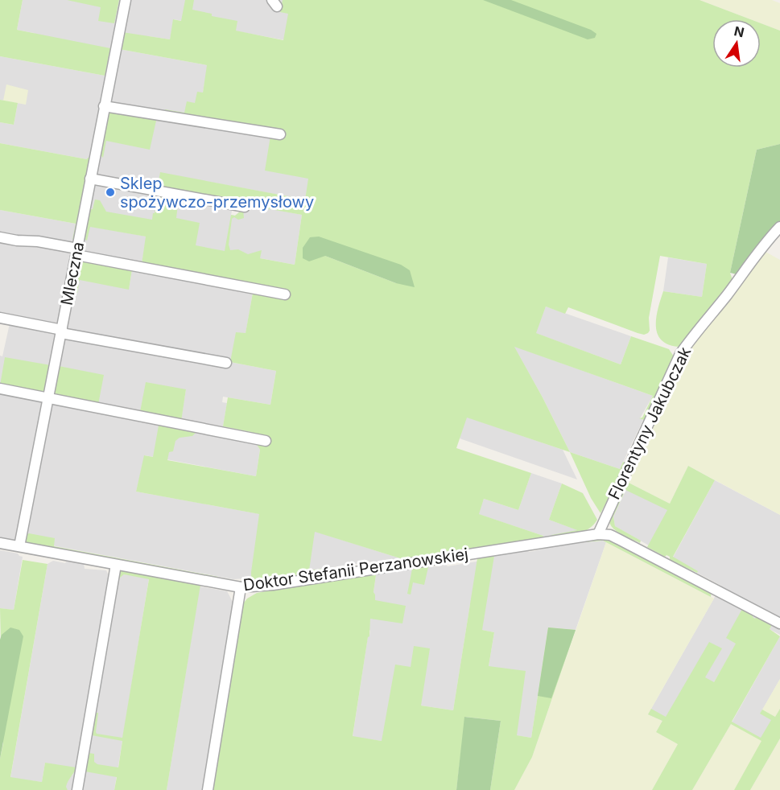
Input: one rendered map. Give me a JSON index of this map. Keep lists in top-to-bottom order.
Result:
{
  "streets": {
    "street": ["Mleczna", "Florentyny Jakubczak", "Doktor Stefanii Perzanowskiej"]
  },
  "crossings": [
    ["Mleczna", "Doktor Stefanii Perzanowskiej"],
    ["Florentyny Jakubczak", "Doktor Stefanii Perzanowskiej"]
  ],
  "places": ["Sklep spożywczo-przemysłowy"],
  "north": "top"
}
